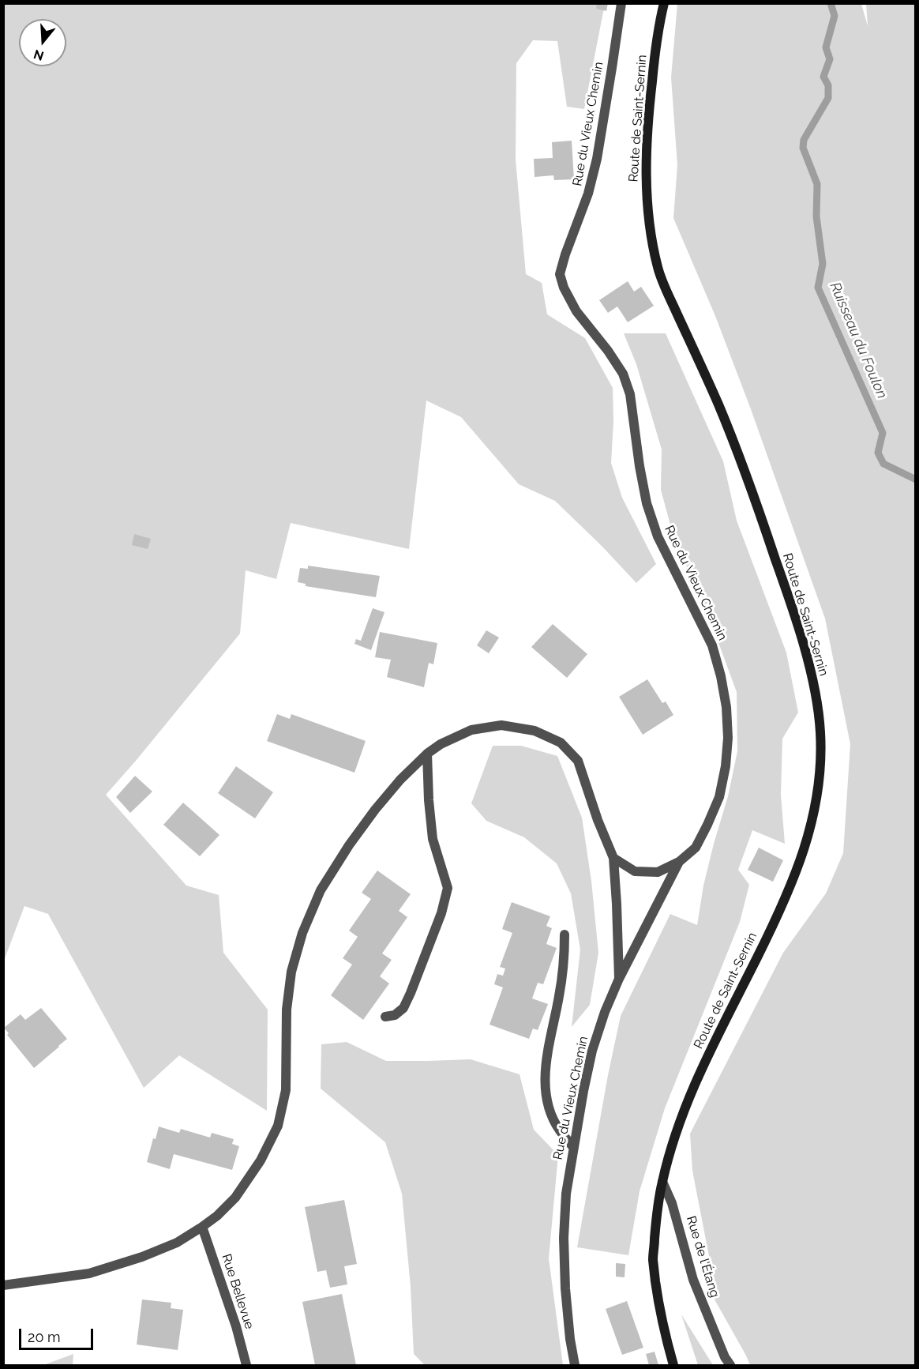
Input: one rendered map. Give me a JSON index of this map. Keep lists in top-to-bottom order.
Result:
{
  "streets": {
    "street": [
      "Route de Saint-Sernin",
      "Rue du Vieux Chemin",
      "Rue de l'Étang",
      "Rue Bellevue"
    ]
  },
  "crossings": [
    ["Route de Saint-Sernin", "Rue de l'Étang"]
  ],
  "water": ["Ruisseau du Foulon"],
  "scale_bar": "20 m",
  "north": "bottom"
}
